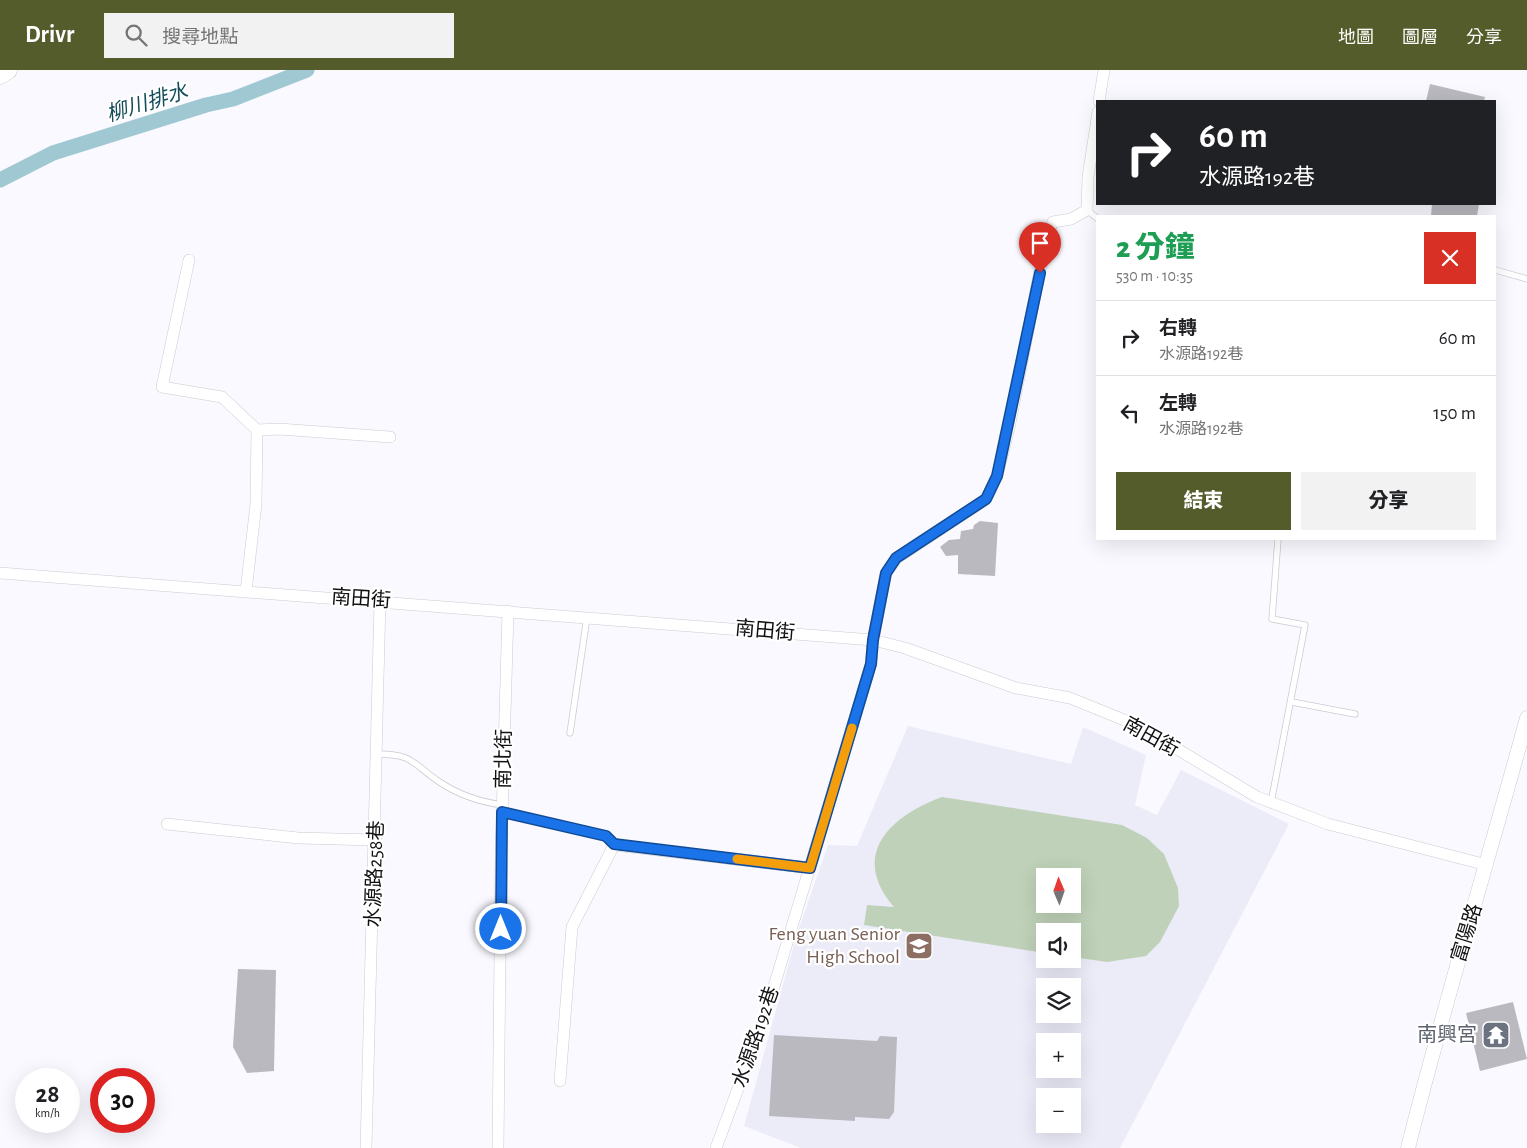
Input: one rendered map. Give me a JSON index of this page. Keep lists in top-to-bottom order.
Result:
{
  "streets": {
    "street": [
      "南田街",
      "南北街",
      "水源路258巷",
      "富陽路",
      "水源路192巷"
    ]
  },
  "crossings": [
    ["南田街", "南北街"],
    ["南田街", "水源路258巷"],
    ["南田街", "富陽路"],
    ["南田街", "水源路192巷"]
  ],
  "water": ["柳川排水"],
  "places": {
    "school or university": ["Feng yuan Senior High School"],
    "temple": ["南興宮"]
  },
  "north": "top",
  "page": {
    "header": "Drivr",
    "search": "搜尋地點",
    "nav": ["地圖", "圖層", "分享"],
    "turn": ["60 m", "水源路192巷"],
    "heading": ["2 分鐘", "530 m · 10:35"],
    "list": [
      {
        "name": "右轉",
        "note": "水源路192巷",
        "value": "60 m"
      },
      {
        "name": "左轉",
        "note": "水源路192巷",
        "value": "150 m"
      }
    ],
    "buttons": ["結束", "分享"],
    "map_buttons": ["+", "−"],
    "speed": "28 km/h",
    "limit": "30"
  }
}
